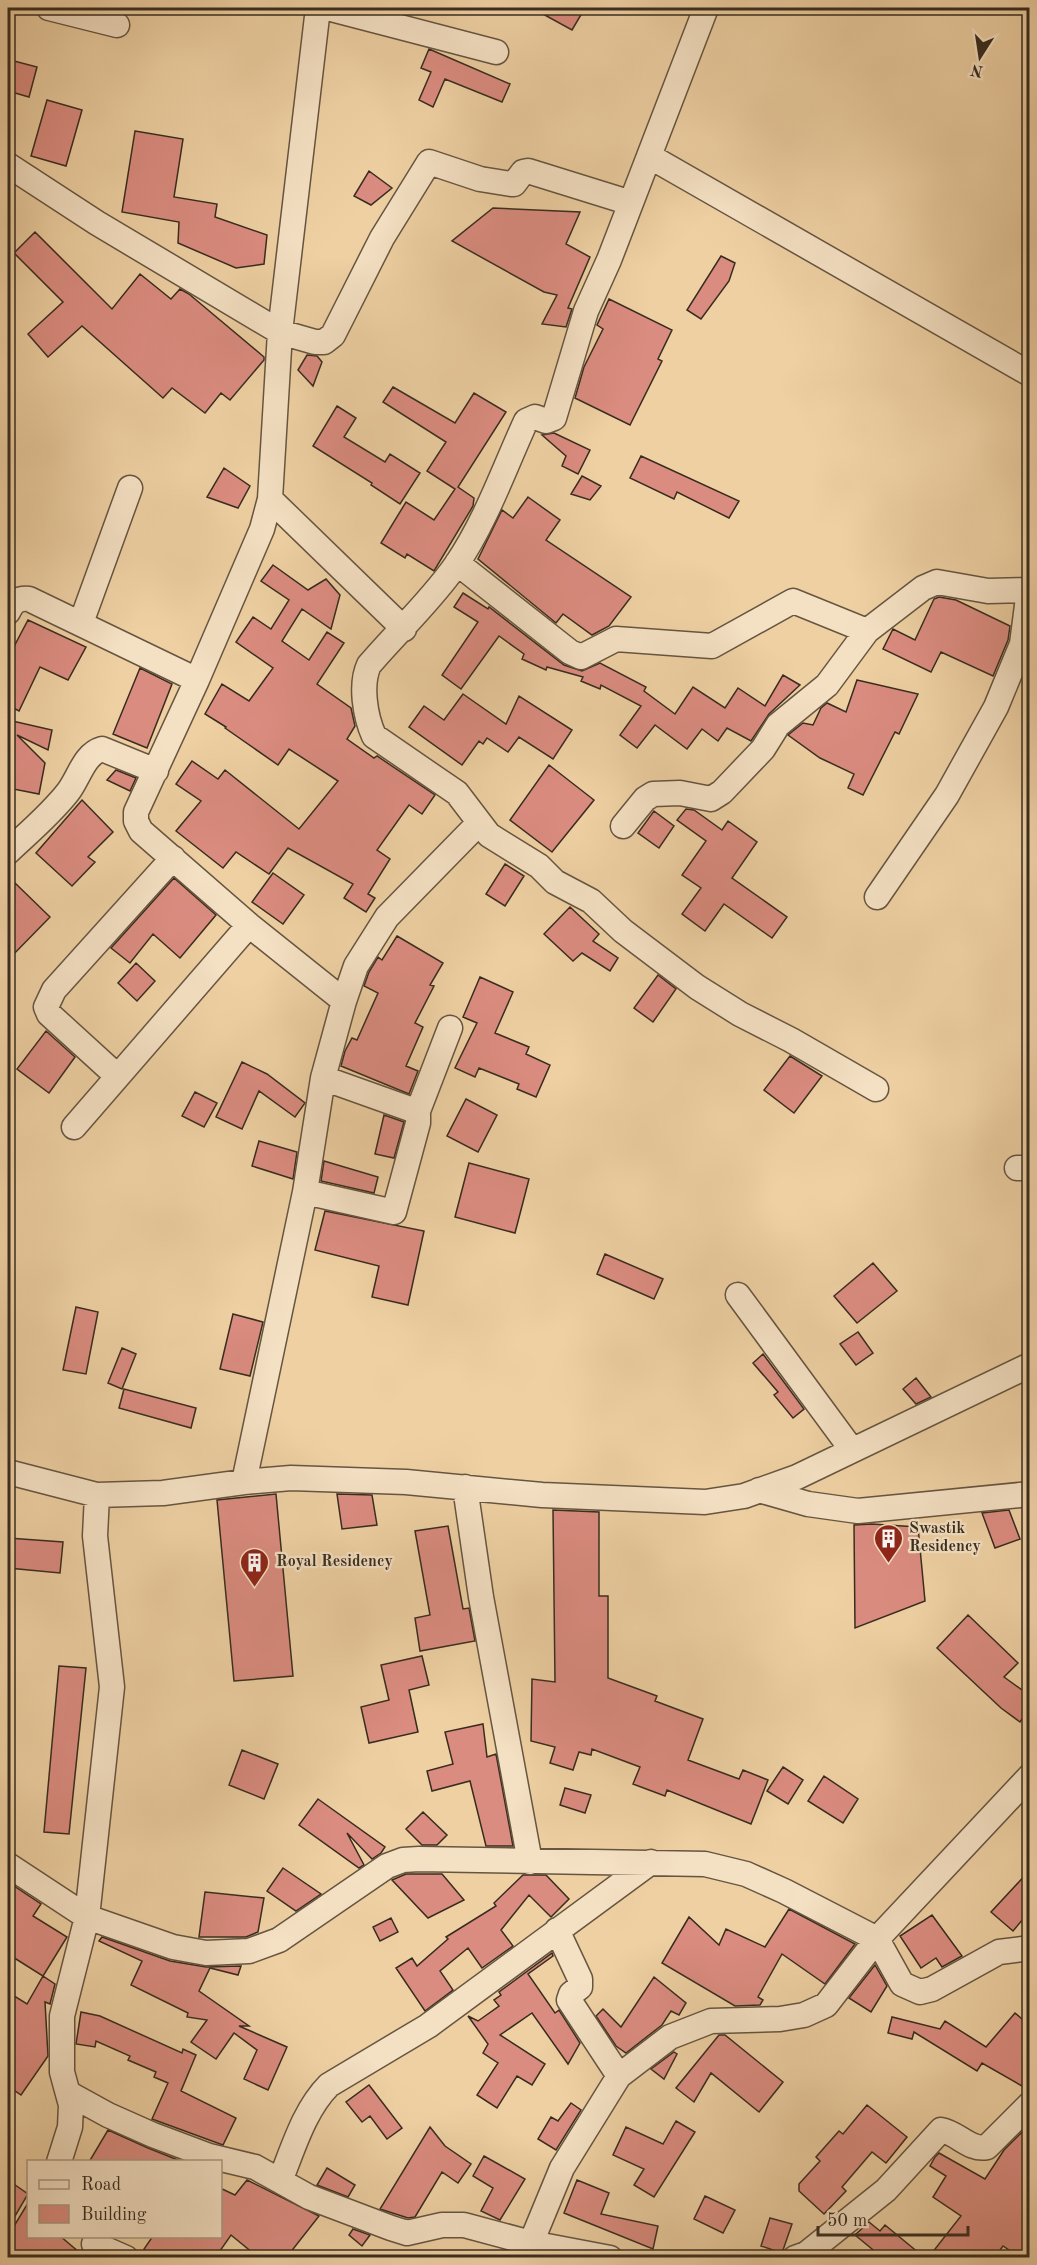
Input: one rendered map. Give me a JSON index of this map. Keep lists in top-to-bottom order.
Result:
{
  "places": {
    "building": ["Swastik Residency", "Royal Residency"]
  },
  "legend": ["Road", "Building"],
  "scale_bar": "50 m",
  "north": "bottom"
}
